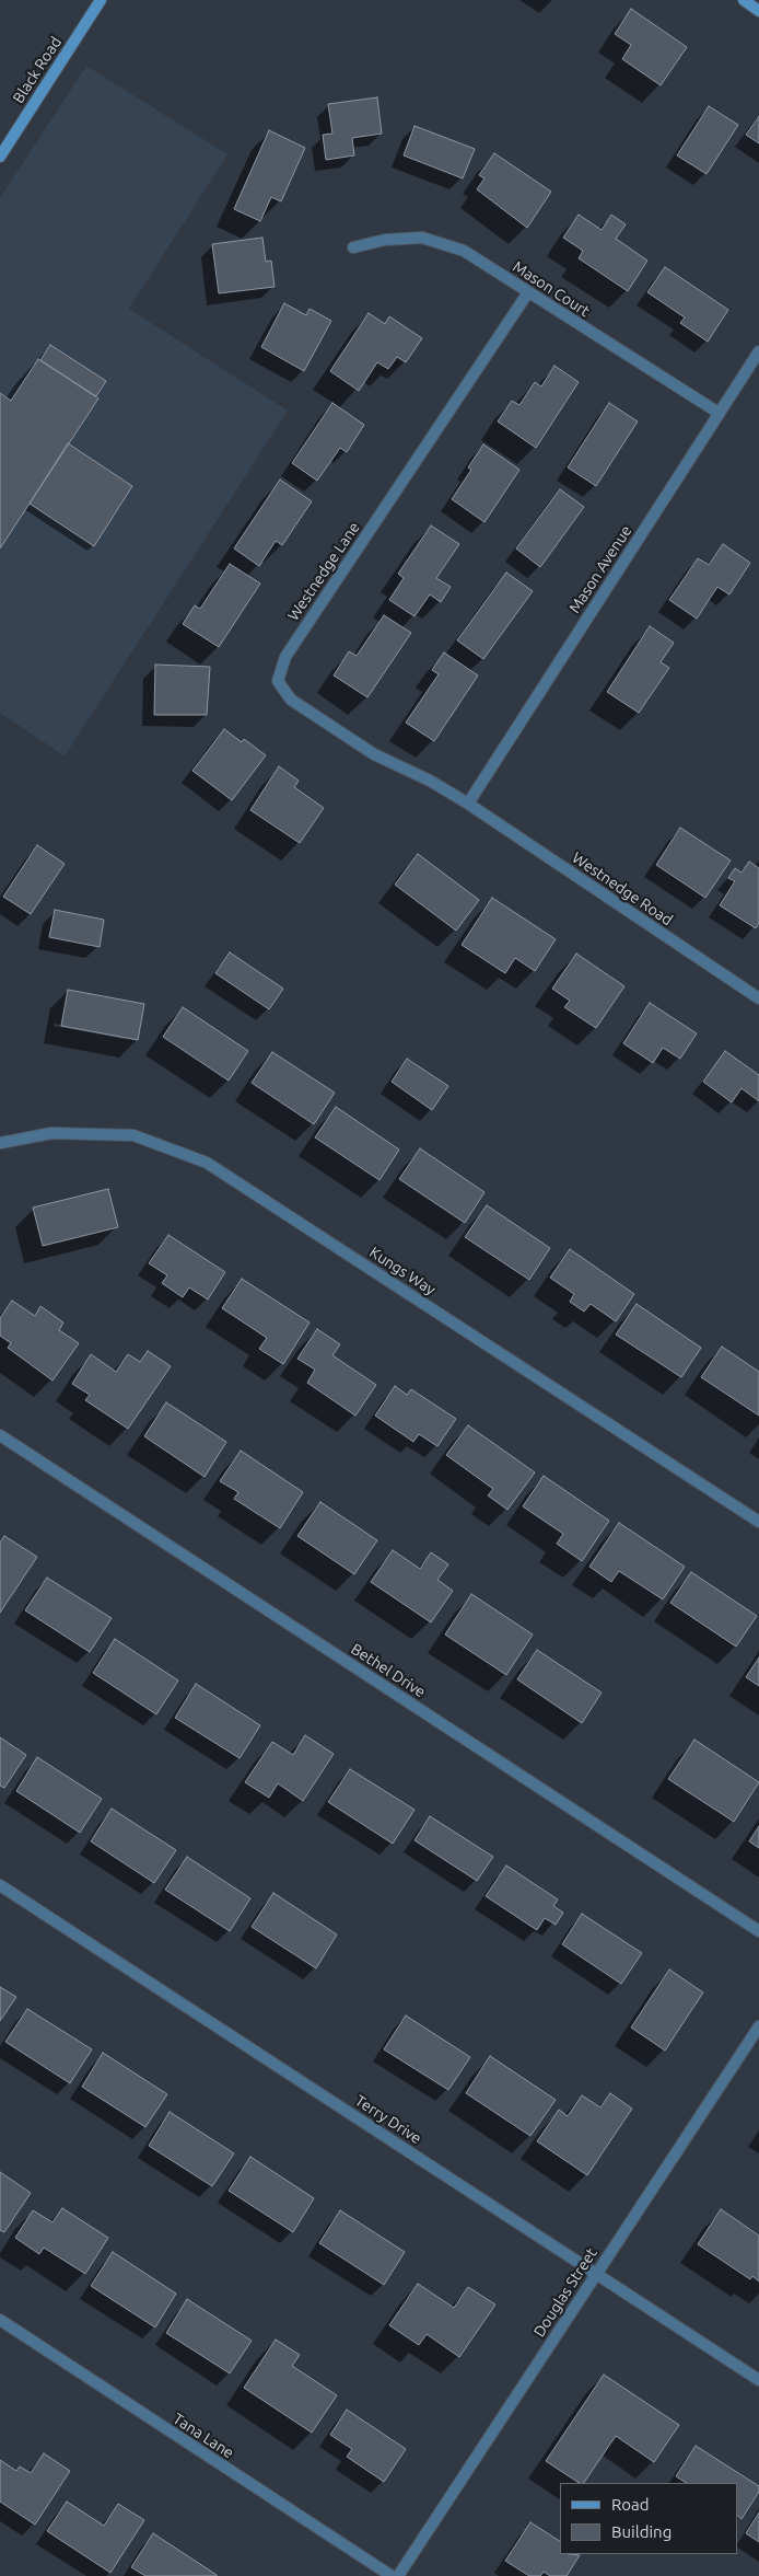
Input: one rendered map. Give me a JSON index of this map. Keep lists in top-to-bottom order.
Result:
{
  "streets": {
    "main road": ["Black Road"],
    "street": [
      "Mason Court",
      "Mason Avenue",
      "Westnedge Lane",
      "Westnedge Road",
      "Kungs Way",
      "Bethel Drive",
      "Terry Drive",
      "Douglas Street",
      "Tana Lane"
    ]
  },
  "crossings": [
    ["Mason Court", "Mason Avenue"],
    ["Mason Court", "Westnedge Lane"],
    ["Mason Avenue", "Westnedge Lane"],
    ["Mason Avenue", "Westnedge Road"],
    ["Westnedge Lane", "Westnedge Road"],
    ["Terry Drive", "Douglas Street"]
  ],
  "legend": ["Road", "Building"]
}
